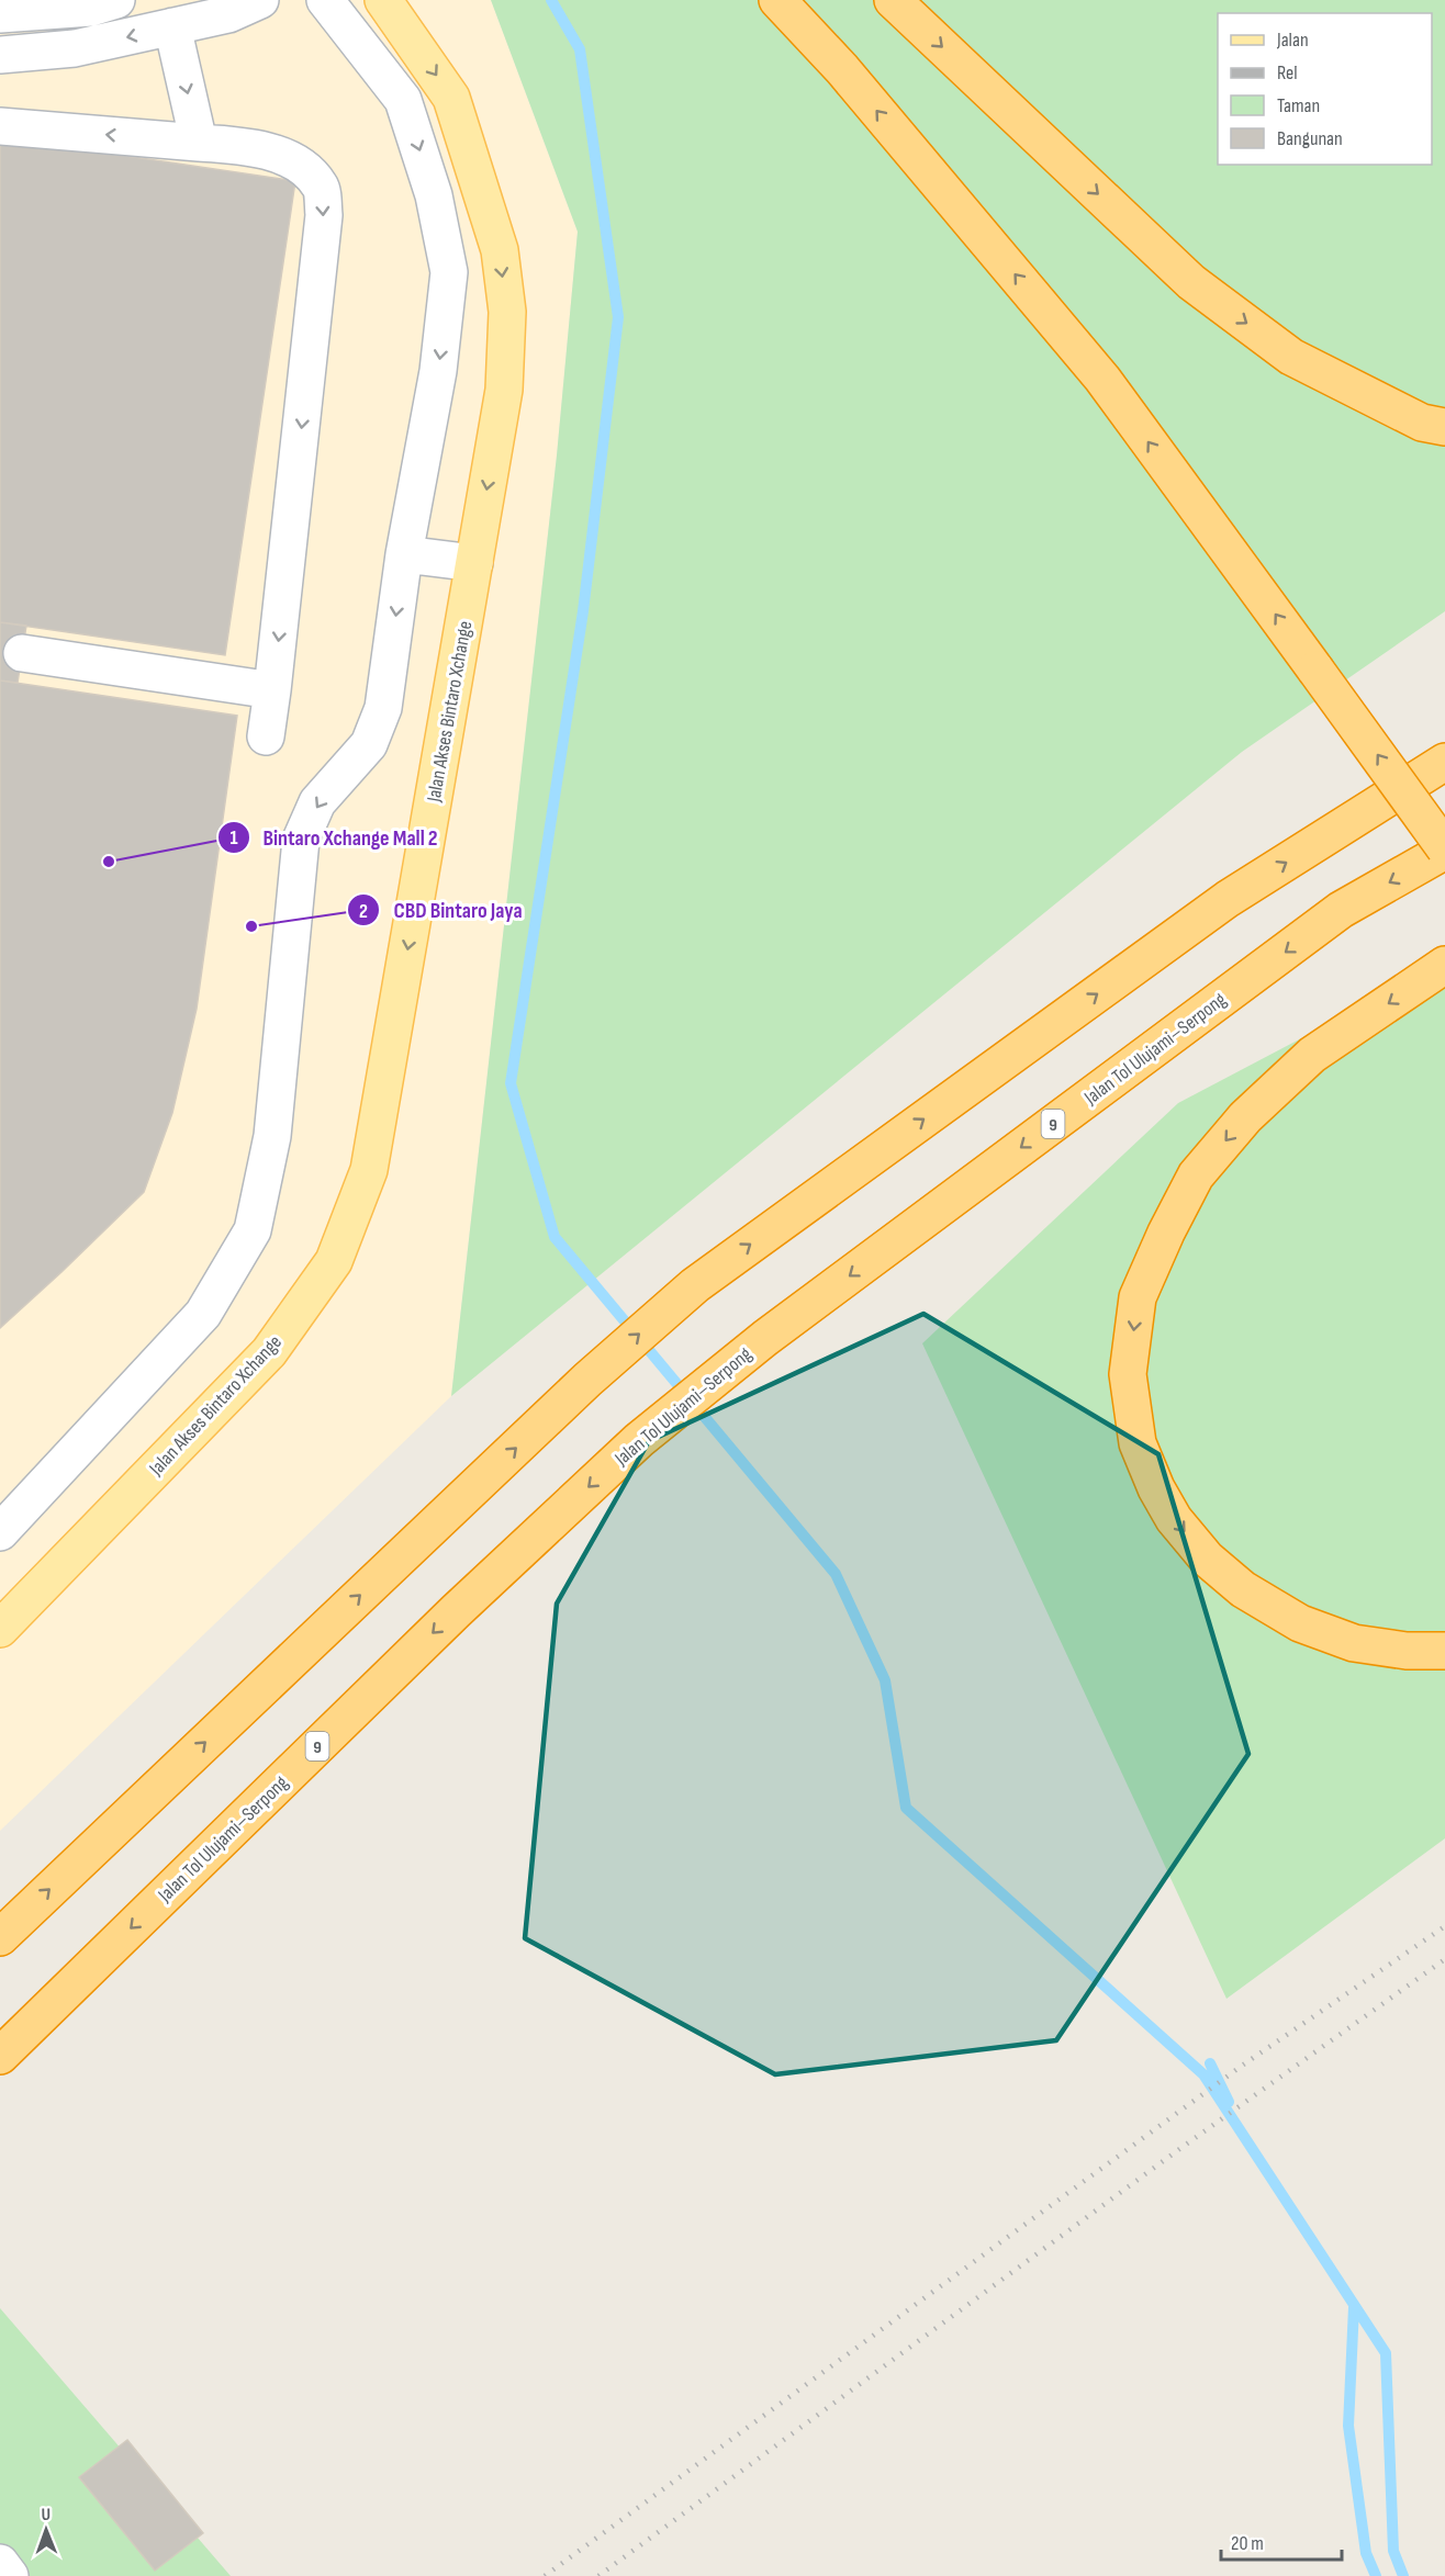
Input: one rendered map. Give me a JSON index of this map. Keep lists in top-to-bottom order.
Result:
{
  "streets": {
    "highway": ["Jalan Tol Ulujami–Serpong", "9"],
    "main road": ["Jalan Akses Bintaro Xchange"]
  },
  "one_way": ["Jalan Akses Bintaro Xchange"],
  "places": ["Bintaro Xchange Mall 2", "CBD Bintaro Jaya"],
  "legend": [
    "Jalan",
    "Rel",
    "Taman",
    "Bangunan"
  ],
  "scale_bar": "20 m",
  "north": "top"
}
